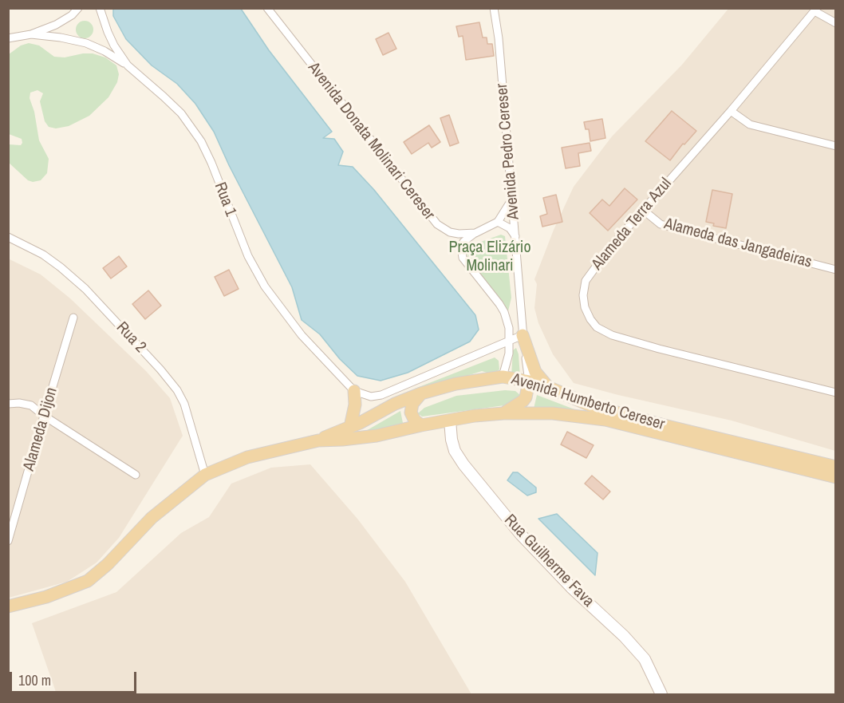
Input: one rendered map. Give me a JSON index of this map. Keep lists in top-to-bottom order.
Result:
{
  "streets": {
    "main road": ["Avenida Humberto Cereser"],
    "street": [
      "Avenida Donata Molinari Cereser",
      "Avenida Pedro Cereser",
      "Rua 1",
      "Alameda Terra Azul",
      "Alameda das Jangadeiras",
      "Rua 2",
      "Alameda Dijon",
      "Rua Guilherme Fava"
    ]
  },
  "crossings": [
    ["Avenida Pedro Cereser", "Avenida Humberto Cereser"],
    ["Alameda Terra Azul", "Alameda das Jangadeiras"],
    ["Rua 2", "Avenida Humberto Cereser"],
    ["Avenida Humberto Cereser", "Rua Guilherme Fava"]
  ],
  "parks": ["Praça Elizário Molinari"],
  "scale_bar": "100 m"
}
